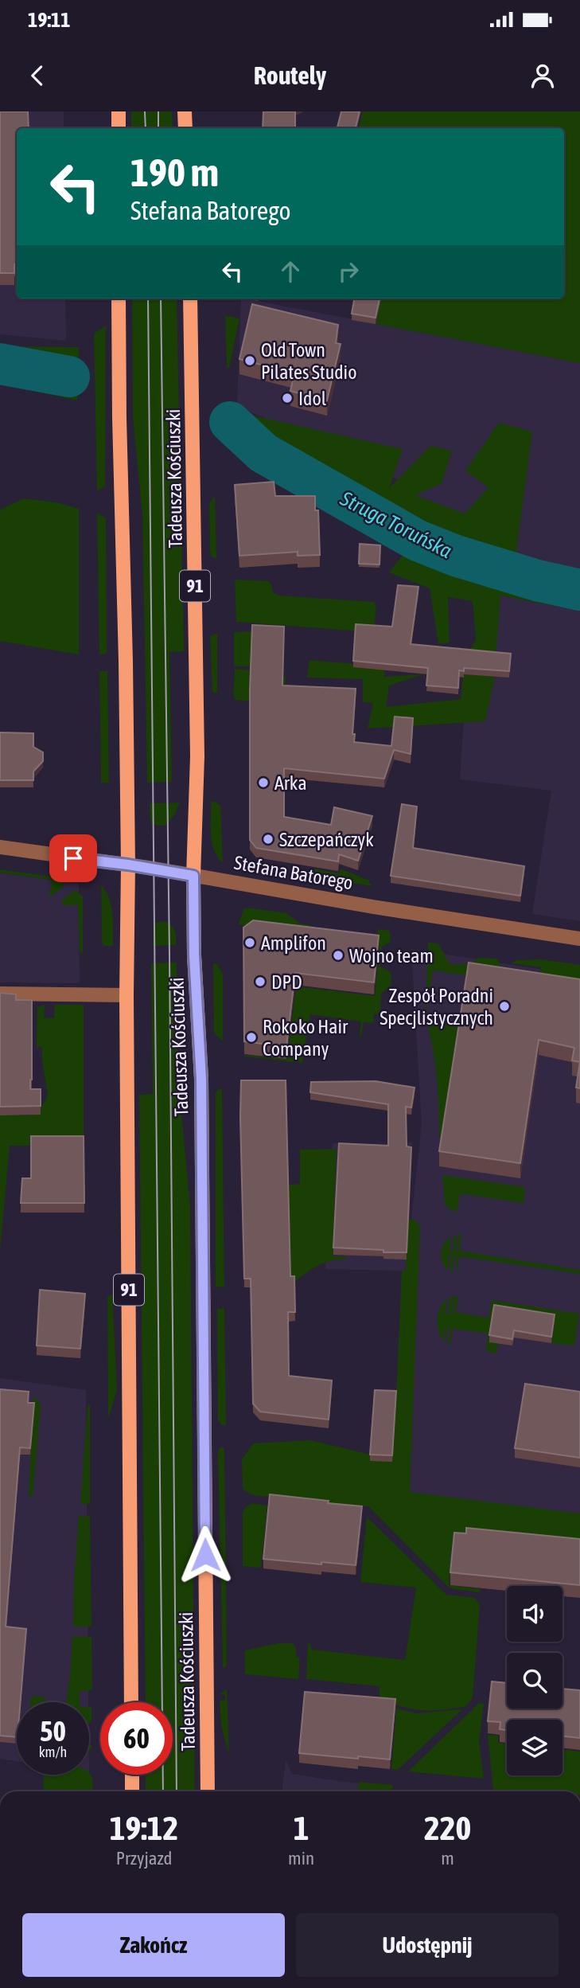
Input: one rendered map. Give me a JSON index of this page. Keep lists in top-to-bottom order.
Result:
{
  "streets": {
    "main road": ["Tadeusza Kościuszki", "91"],
    "street": ["Stefana Batorego"]
  },
  "crossings": [
    ["Tadeusza Kościuszki", "Stefana Batorego"],
    ["91", "Stefana Batorego"]
  ],
  "water": ["Struga Toruńska"],
  "places": [
    "Old Town Pilates Studio",
    "Idol",
    "Arka",
    "Szczepańczyk",
    "Amplifon",
    "Wojno team",
    "DPD",
    "Zespół Poradni Specjlistycznych",
    "Rokoko Hair Company"
  ],
  "page": {
    "status": "19:11",
    "header": "Routely",
    "turn": ["190 m", "Stefana Batorego"],
    "speed": "50 km/h",
    "limit": "60",
    "eta": [
      "19:12",
      "Przyjazd",
      "1",
      "min",
      "220",
      "m"
    ],
    "buttons": ["Zakończ", "Udostępnij"]
  }
}
